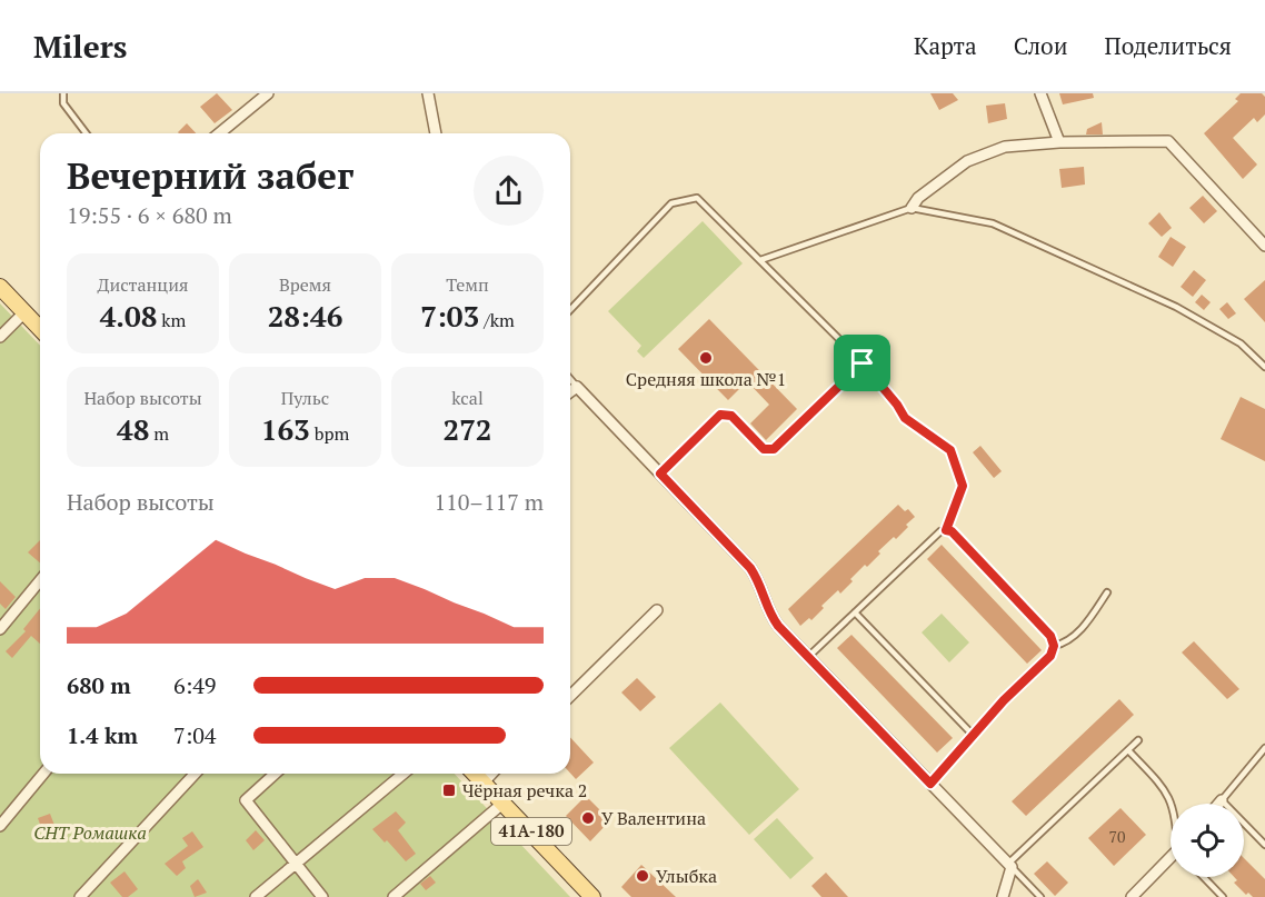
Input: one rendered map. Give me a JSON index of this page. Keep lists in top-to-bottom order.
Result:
{
  "streets": {
    "main road": ["41А-180"]
  },
  "parks": ["СНТ Ромашка"],
  "places": {
    "other": ["Средняя школа №1", "У Валентина", "Улыбка"],
    "transit": ["Чёрная речка 2"]
  },
  "house_numbers": ["70"],
  "page": {
    "header": "Milers",
    "nav": ["Карта", "Слои", "Поделиться"],
    "heading": ["Вечерний забег", "19:55 · 6 × 680 m"],
    "stats": [
      ["Дистанция", "4.08 km"],
      ["Время", "28:46"],
      ["Темп", "7:03 /km"],
      ["Набор высоты", "48 m"],
      ["Пульс", "163 bpm"],
      ["kcal", "272"]
    ],
    "chart": ["Набор высоты", "110–117 m"],
    "list": [
      {
        "name": "680 m",
        "note": "6:49"
      },
      {
        "name": "1.4 km",
        "note": "7:04"
      }
    ]
  }
}
